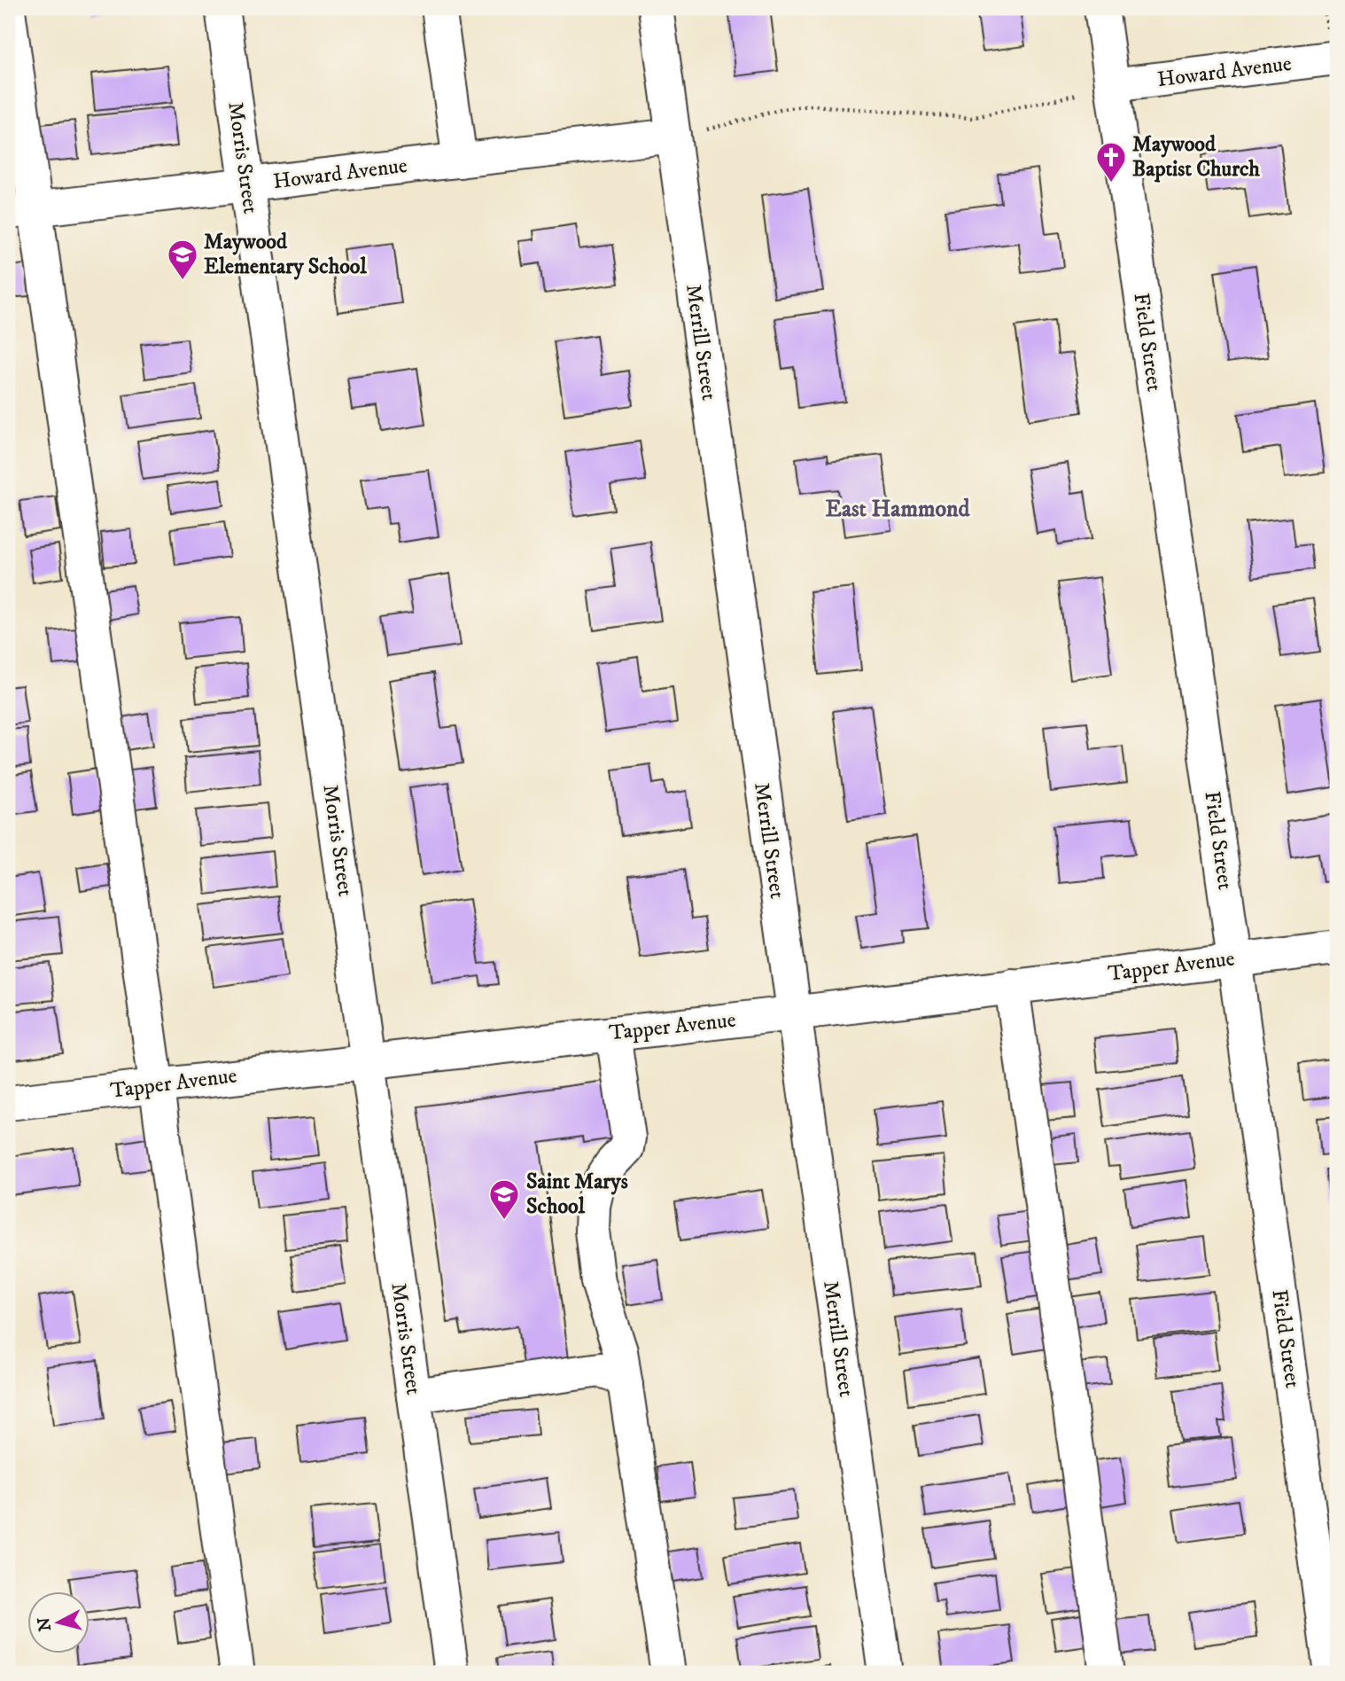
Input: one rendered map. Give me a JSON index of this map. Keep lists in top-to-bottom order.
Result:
{
  "streets": {
    "street": [
      "Howard Avenue",
      "Morris Street",
      "Merrill Street",
      "Field Street",
      "Tapper Avenue"
    ]
  },
  "crossings": [
    ["Howard Avenue", "Morris Street"],
    ["Howard Avenue", "Merrill Street"],
    ["Howard Avenue", "Field Street"],
    ["Morris Street", "Tapper Avenue"],
    ["Merrill Street", "Tapper Avenue"],
    ["Field Street", "Tapper Avenue"]
  ],
  "districts": ["East Hammond"],
  "places": {
    "church": ["Maywood Baptist Church"],
    "school or university": ["Maywood Elementary School", "Saint Marys School"]
  },
  "north": "left"
}
